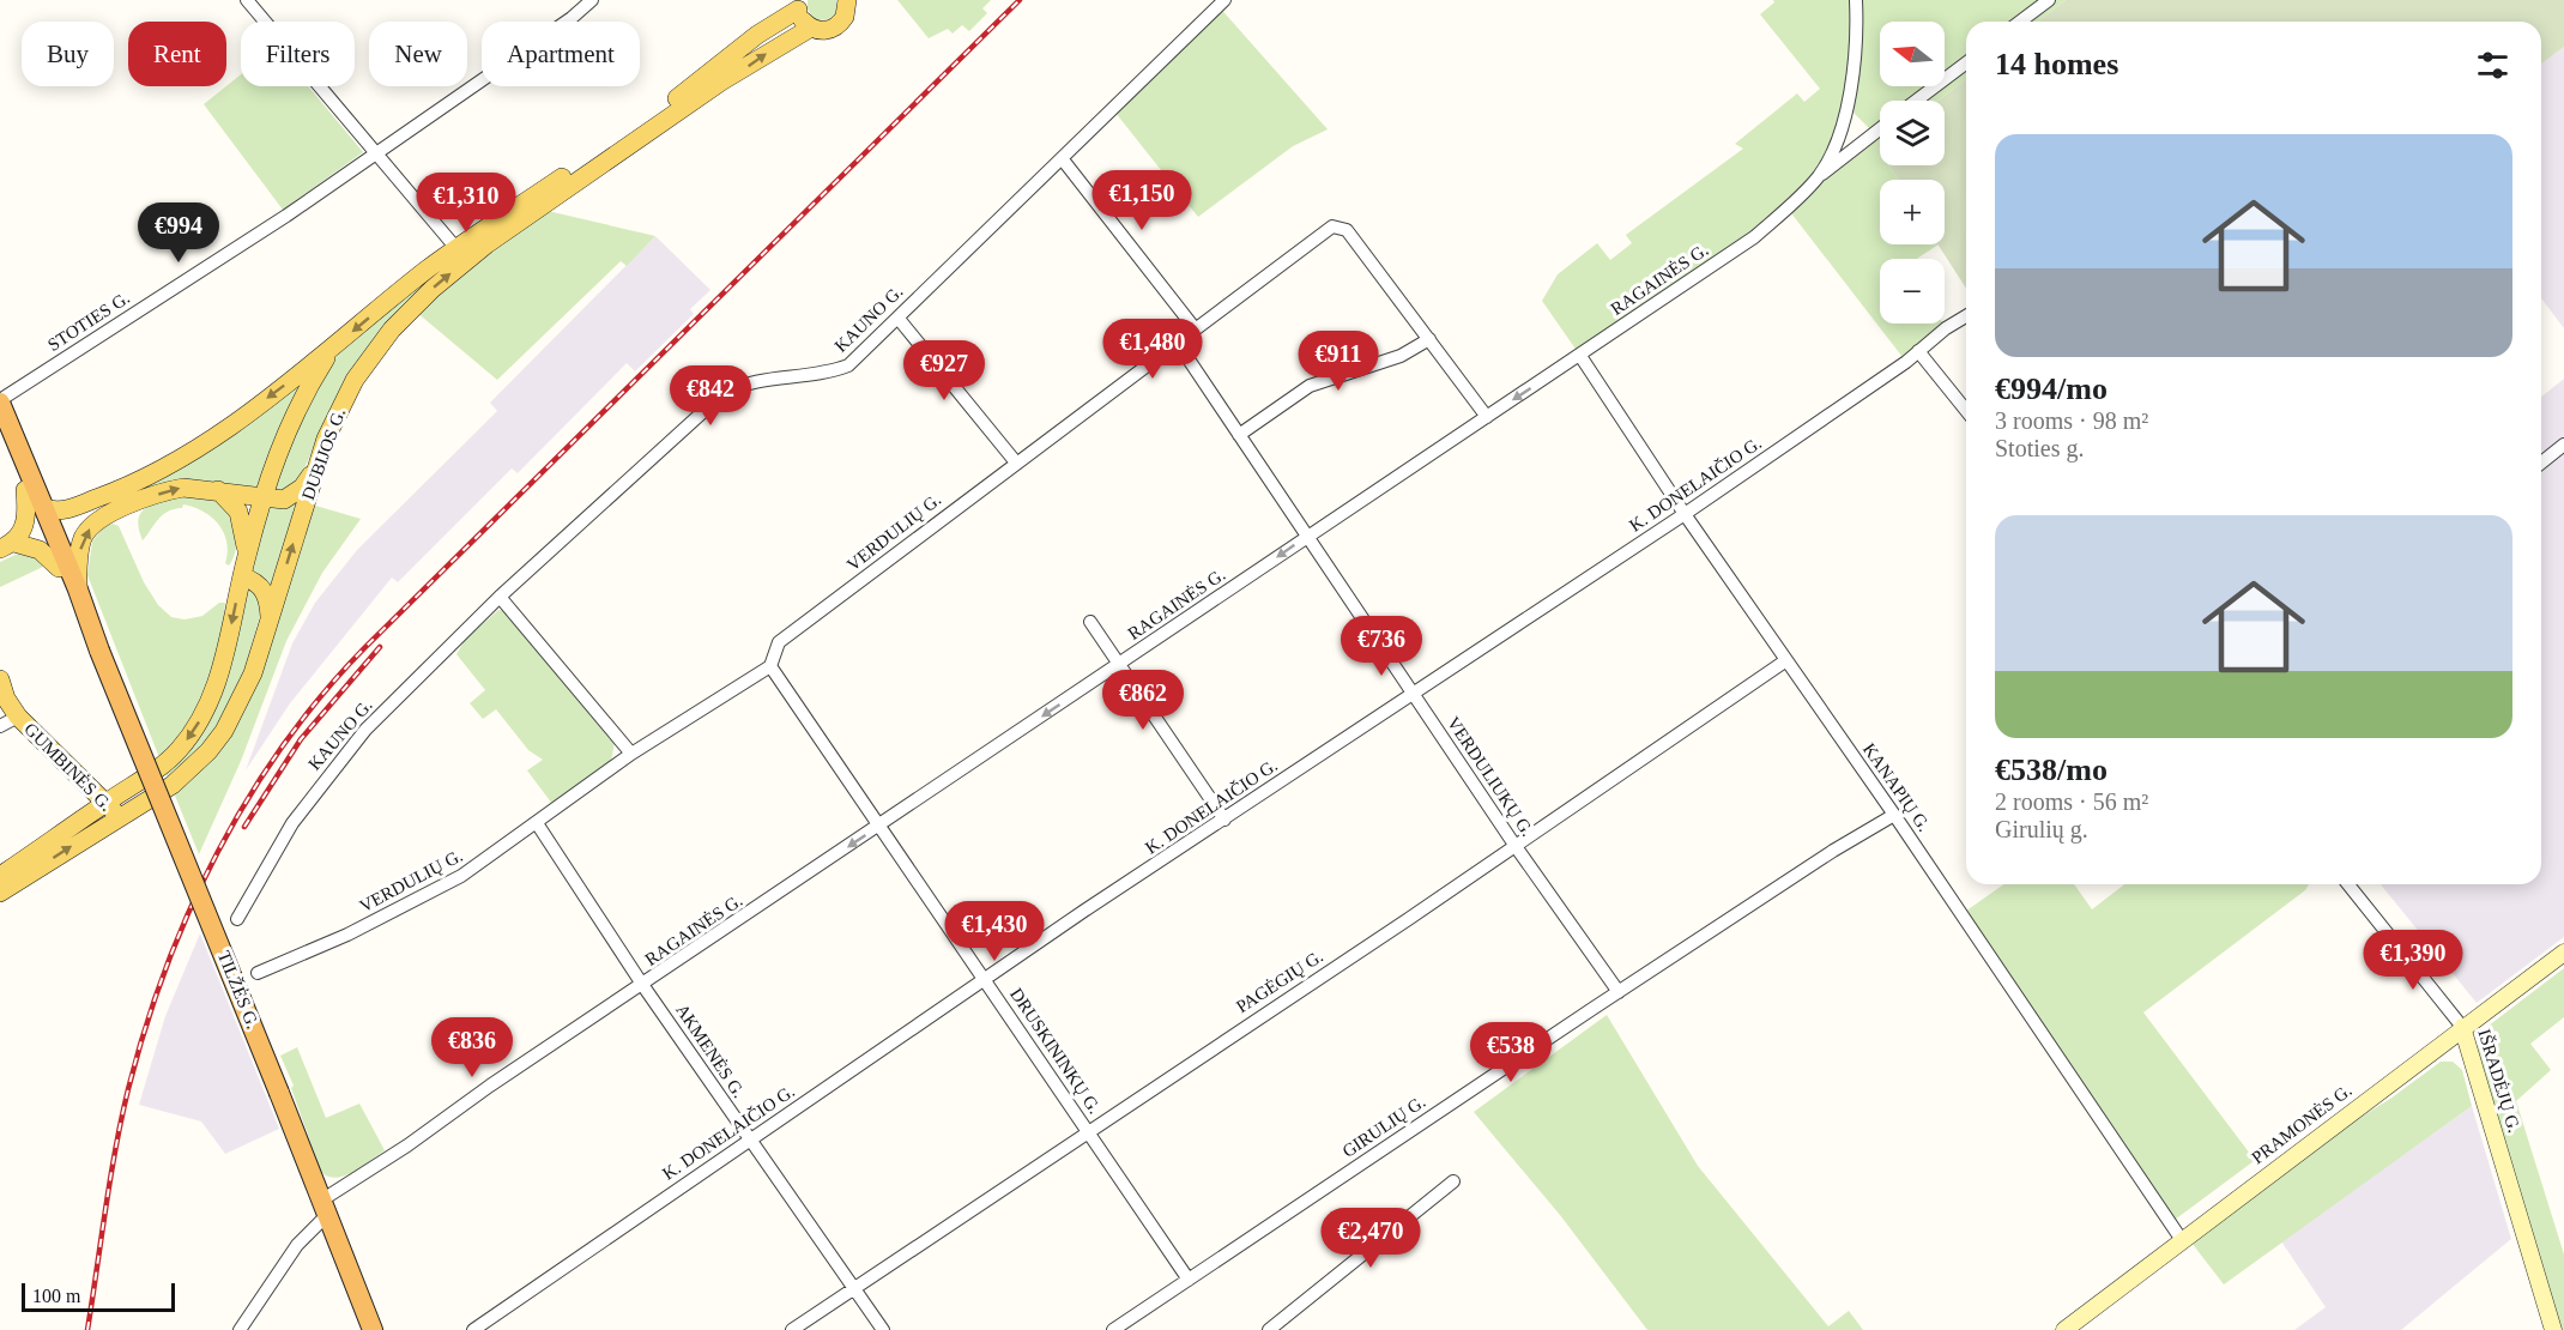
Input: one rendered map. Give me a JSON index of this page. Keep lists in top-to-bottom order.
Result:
{
  "streets": {
    "highway": ["TILŽĖS G."],
    "main road": [
      "DUBIJOS G.",
      "GUMBINĖS G.",
      "IŠRADĖJŲ G.",
      "PRAMONĖS G."
    ],
    "street": [
      "RAGAINĖS G.",
      "KAUNO G.",
      "STOTIES G.",
      "K. DONELAIČIO G.",
      "VERDULIŲ G.",
      "VERDULIUKŲ G.",
      "KANAPIŲ G.",
      "PAGĖGIŲ G.",
      "AKMENĖS G.",
      "DRUSKININKŲ G.",
      "GIRULIŲ G."
    ]
  },
  "crossings": [
    ["RAGAINĖS G.", "VERDULIŲ G."],
    ["RAGAINĖS G.", "VERDULIUKŲ G."],
    ["RAGAINĖS G.", "KANAPIŲ G."],
    ["RAGAINĖS G.", "TILŽĖS G."],
    ["RAGAINĖS G.", "AKMENĖS G."],
    ["RAGAINĖS G.", "DRUSKININKŲ G."],
    ["STOTIES G.", "TILŽĖS G."],
    ["DUBIJOS G.", "GUMBINĖS G."],
    ["DUBIJOS G.", "TILŽĖS G."],
    ["K. DONELAIČIO G.", "VERDULIUKŲ G."],
    ["K. DONELAIČIO G.", "KANAPIŲ G."],
    ["K. DONELAIČIO G.", "AKMENĖS G."],
    ["K. DONELAIČIO G.", "DRUSKININKŲ G."],
    ["VERDULIŲ G.", "VERDULIUKŲ G."],
    ["VERDULIŲ G.", "AKMENĖS G."],
    ["VERDULIŲ G.", "DRUSKININKŲ G."],
    ["VERDULIUKŲ G.", "PAGĖGIŲ G."],
    ["VERDULIUKŲ G.", "GIRULIŲ G."],
    ["KANAPIŲ G.", "PAGĖGIŲ G."],
    ["KANAPIŲ G.", "PRAMONĖS G."],
    ["KANAPIŲ G.", "GIRULIŲ G."],
    ["PAGĖGIŲ G.", "AKMENĖS G."],
    ["PAGĖGIŲ G.", "DRUSKININKŲ G."],
    ["DRUSKININKŲ G.", "GIRULIŲ G."],
    ["IŠRADĖJŲ G.", "PRAMONĖS G."]
  ],
  "one_way": ["RAGAINĖS G."],
  "scale_bar": "100 m",
  "north": "left",
  "page": {
    "map_buttons": ["+", "−"],
    "chip": [
      "Buy",
      "Rent",
      "Filters",
      "New",
      "Apartment"
    ],
    "heading": "14 homes",
    "list": [
      {
        "name": "€994/mo",
        "note": "3 rooms · 98 m² · Stoties g."
      },
      {
        "name": "€538/mo",
        "note": "2 rooms · 56 m² · Girulių g."
      }
    ],
    "price": [
      "€1,150",
      "€1,310",
      "€994",
      "€1,480",
      "€911",
      "€927",
      "€842",
      "€736",
      "€862",
      "€1,430",
      "€1,390",
      "€836",
      "€538",
      "€2,470"
    ],
    "scale": "100 m"
  }
}
